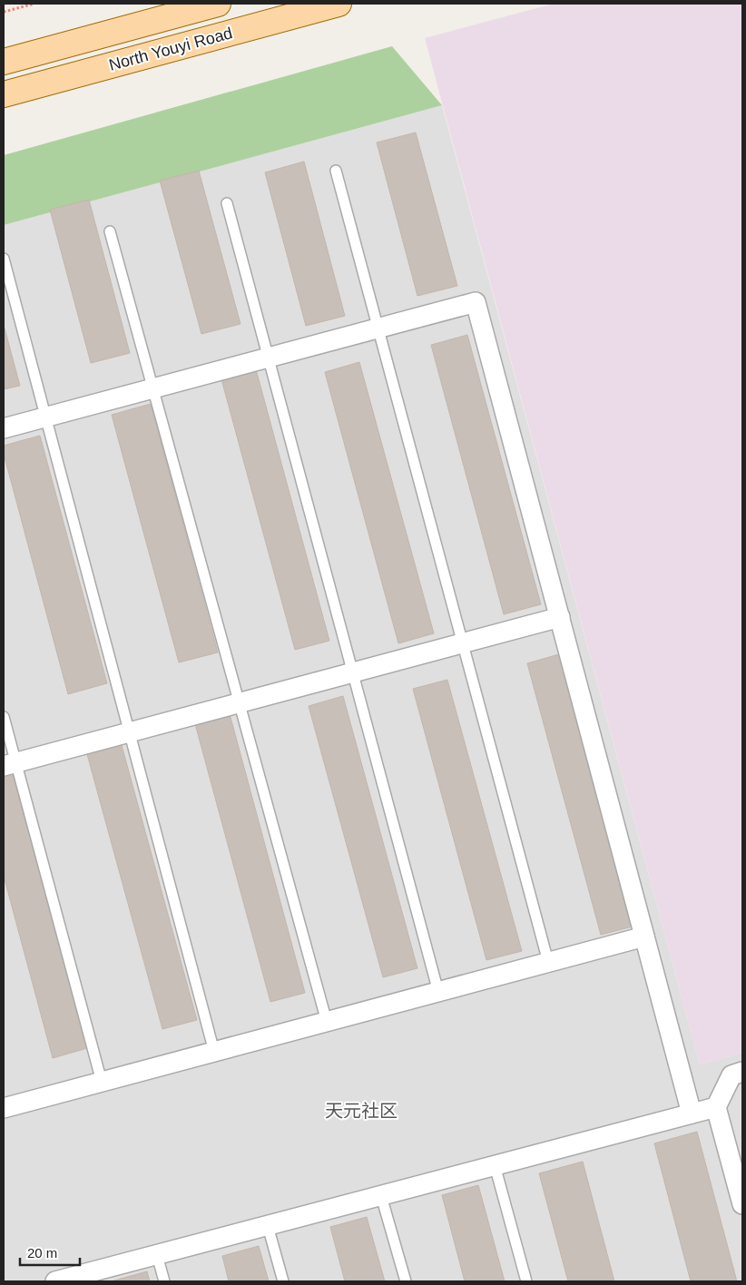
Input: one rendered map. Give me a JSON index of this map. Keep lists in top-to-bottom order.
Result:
{
  "streets": {
    "main road": ["North Youyi Road"]
  },
  "districts": ["天元社区"],
  "scale_bar": "20 m"
}
